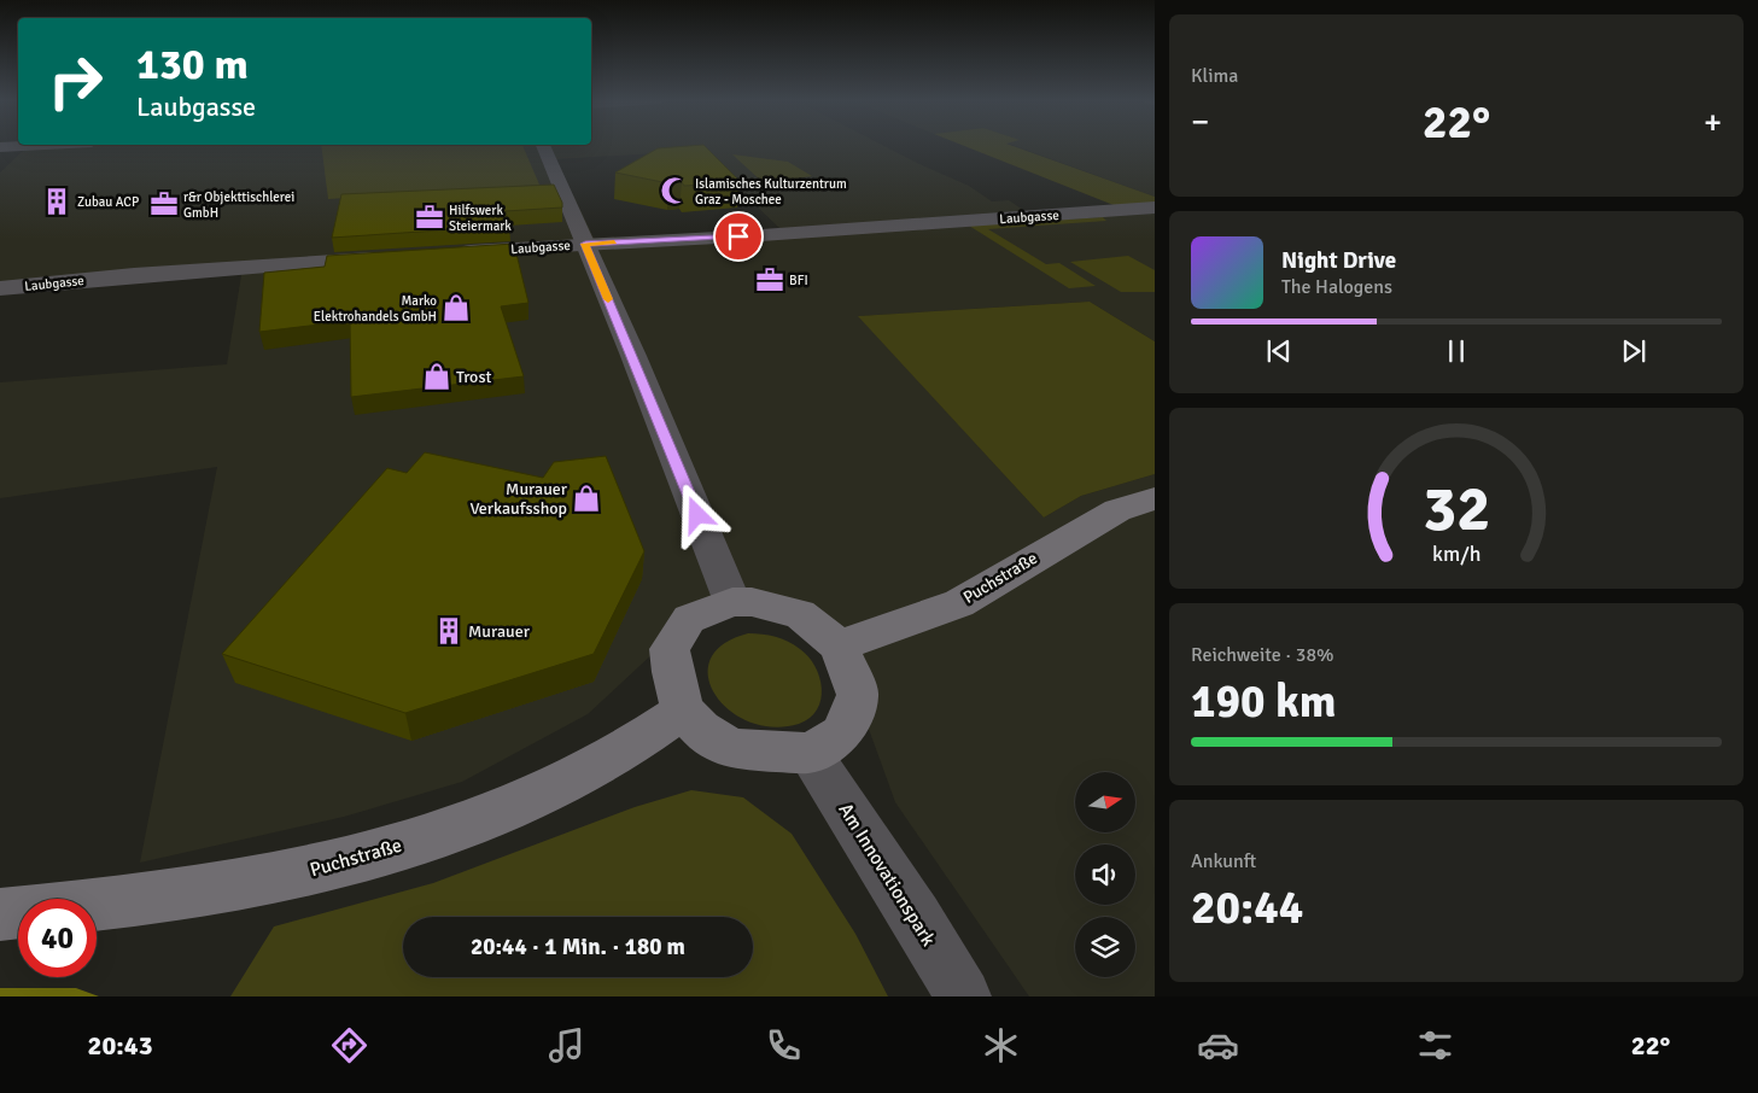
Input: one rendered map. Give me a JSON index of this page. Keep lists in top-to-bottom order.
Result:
{
  "streets": {
    "main road": ["Puchstraße"],
    "street": ["Laubgasse", "Am Innovationspark"]
  },
  "crossings": [
    ["Puchstraße", "Am Innovationspark"]
  ],
  "places": {
    "mosque": ["Islamisches Kulturzentrum Graz - Moschee"],
    "building": ["Zubau ACP", "Murauer"],
    "office": ["r&r Objekttischlerei GmbH", "Hilfswerk Steiermark", "BFI"],
    "shop": ["Marko Elektrohandels GmbH", "Trost", "Murauer Verkaufsshop"]
  },
  "north": "right",
  "page": {
    "tile": [
      "Klima",
      ["Reichweite · 38%", "190 km"],
      ["Ankunft", "20:44"]
    ],
    "turn": ["130 m", "Laubgasse"],
    "heat": ["−", "22°", "+"],
    "song": ["Night Drive", "The Halogens"],
    "limit": "40",
    "trip": "20:44 · 1 Min. · 180 m",
    "tabs": ["20:43", "22°"],
    "gauge": ["32", "km/h"]
  }
}
